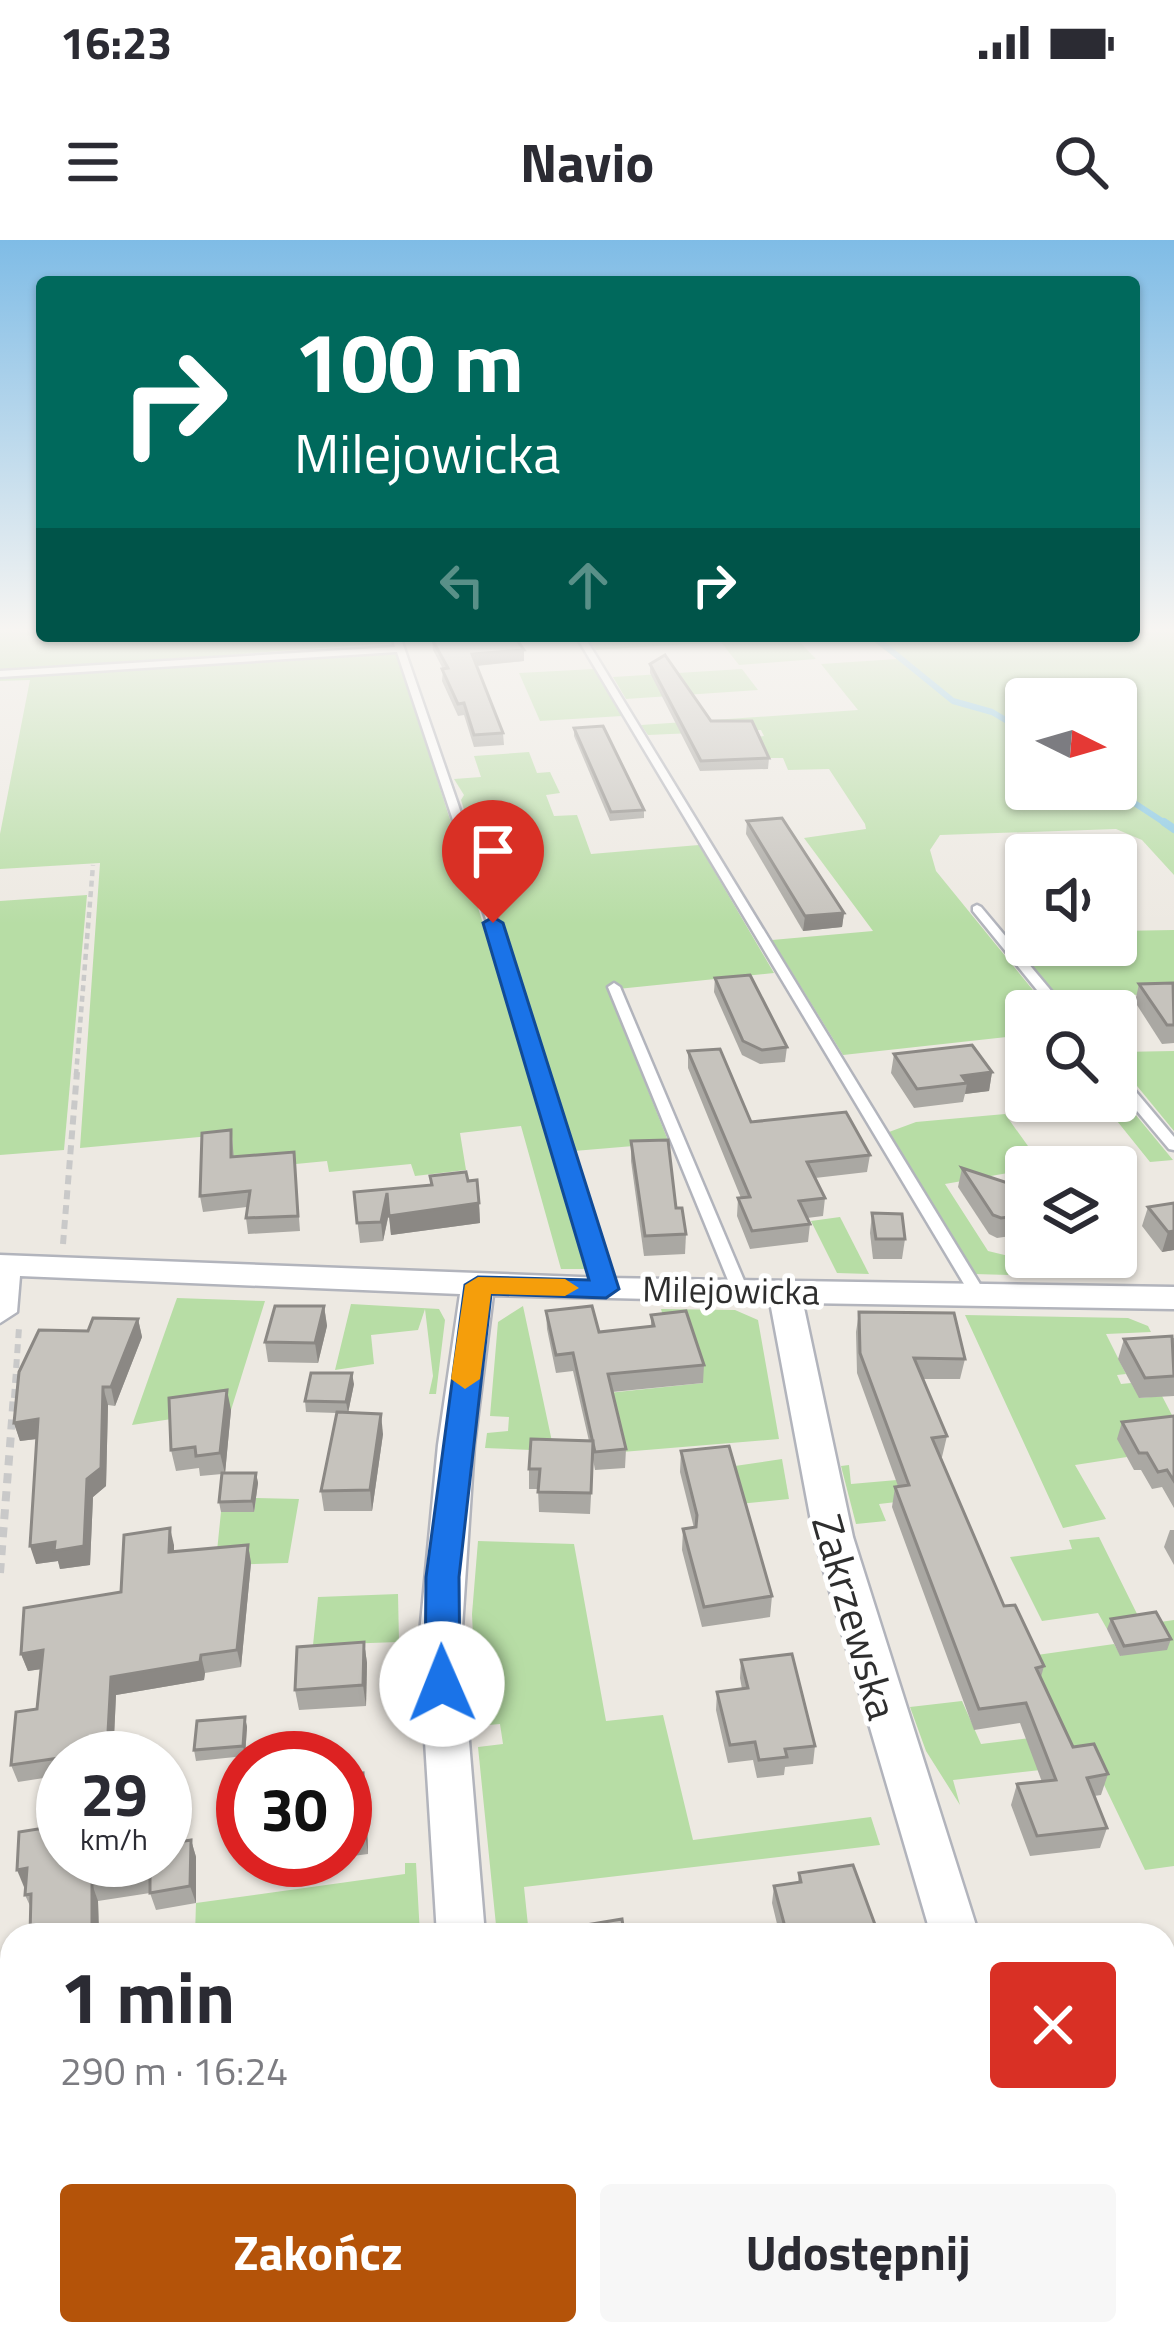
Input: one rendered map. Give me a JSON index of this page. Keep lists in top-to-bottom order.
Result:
{
  "streets": {
    "street": ["Milejowicka", "Zakrzewska"]
  },
  "crossings": [
    ["Milejowicka", "Zakrzewska"]
  ],
  "north": "right",
  "page": {
    "status": "16:23",
    "header": "Navio",
    "turn": ["100 m", "Milejowicka"],
    "speed": "29 km/h",
    "limit": "30",
    "heading": ["1 min", "290 m · 16:24"],
    "buttons": ["Zakończ", "Udostępnij"]
  }
}
